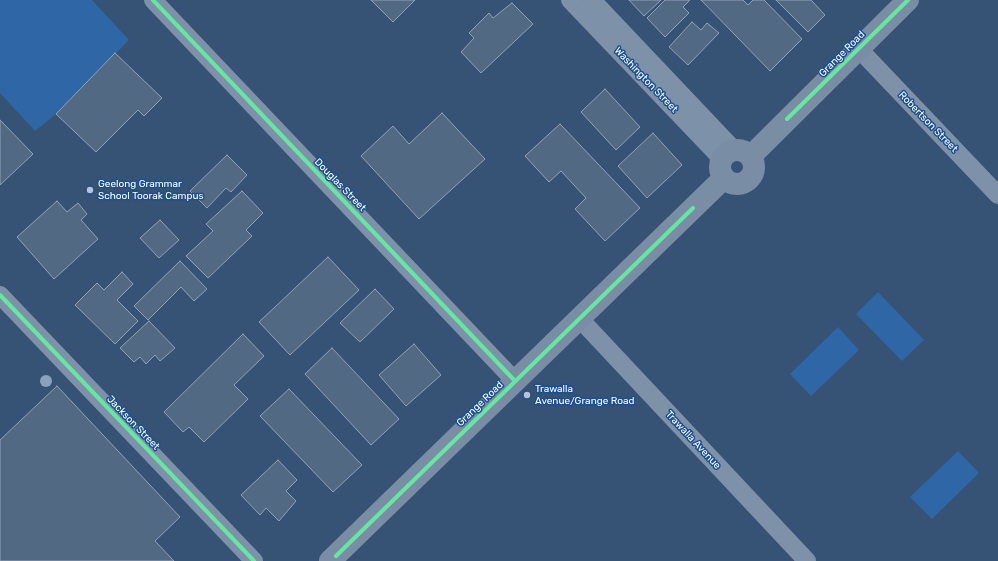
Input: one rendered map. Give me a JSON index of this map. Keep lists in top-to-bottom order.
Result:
{
  "streets": {
    "street": [
      "Grange Road",
      "Washington Street",
      "Robertson Street",
      "Douglas Street",
      "Jackson Street",
      "Trawalla Avenue"
    ]
  },
  "crossings": [
    ["Grange Road", "Washington Street"],
    ["Grange Road", "Robertson Street"],
    ["Grange Road", "Douglas Street"],
    ["Grange Road", "Trawalla Avenue"]
  ],
  "places": ["Geelong Grammar School Toorak Campus", "Trawalla Avenue/Grange Road"]
}
